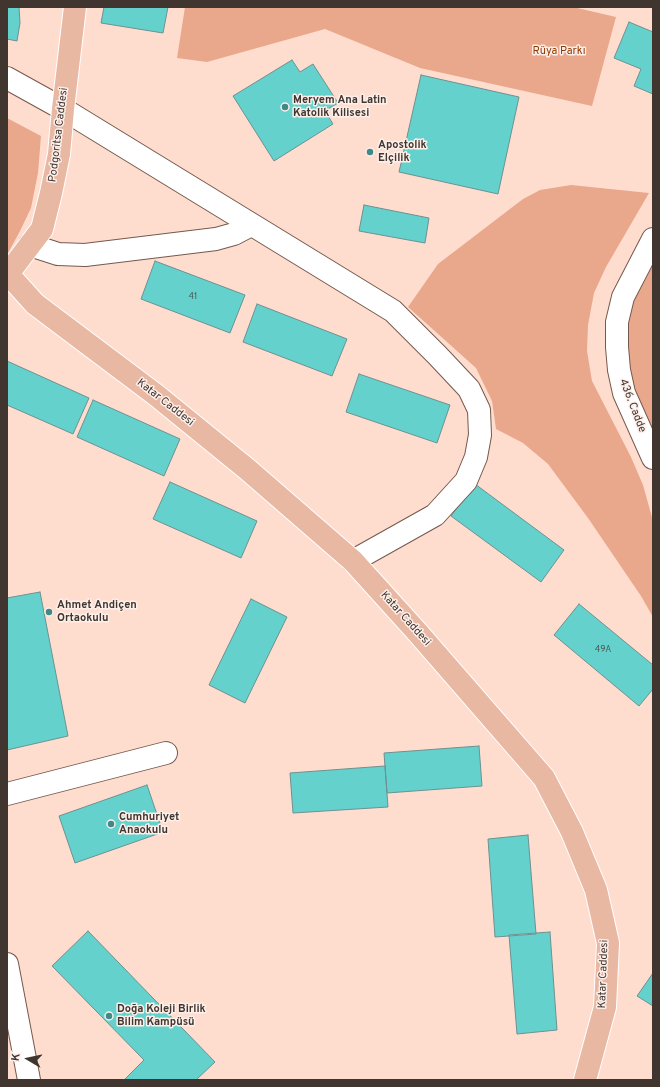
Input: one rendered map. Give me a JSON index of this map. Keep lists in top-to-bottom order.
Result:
{
  "streets": {
    "main road": ["Podgoritsa Caddesi", "Katar Caddesi"],
    "street": ["436. Cadde"]
  },
  "crossings": [
    ["Podgoritsa Caddesi", "Katar Caddesi"]
  ],
  "parks": ["Rüya Parkı"],
  "places": [
    "Meryem Ana Latin Katolik Kilisesi",
    "Apostolik Elçilik",
    "Ahmet Andiçen Ortaokulu",
    "Cumhuriyet Anaokulu",
    "Doğa Koleji Birlik Bilim Kampüsü"
  ],
  "house_numbers": ["41", "49A"],
  "north": "left"
}
